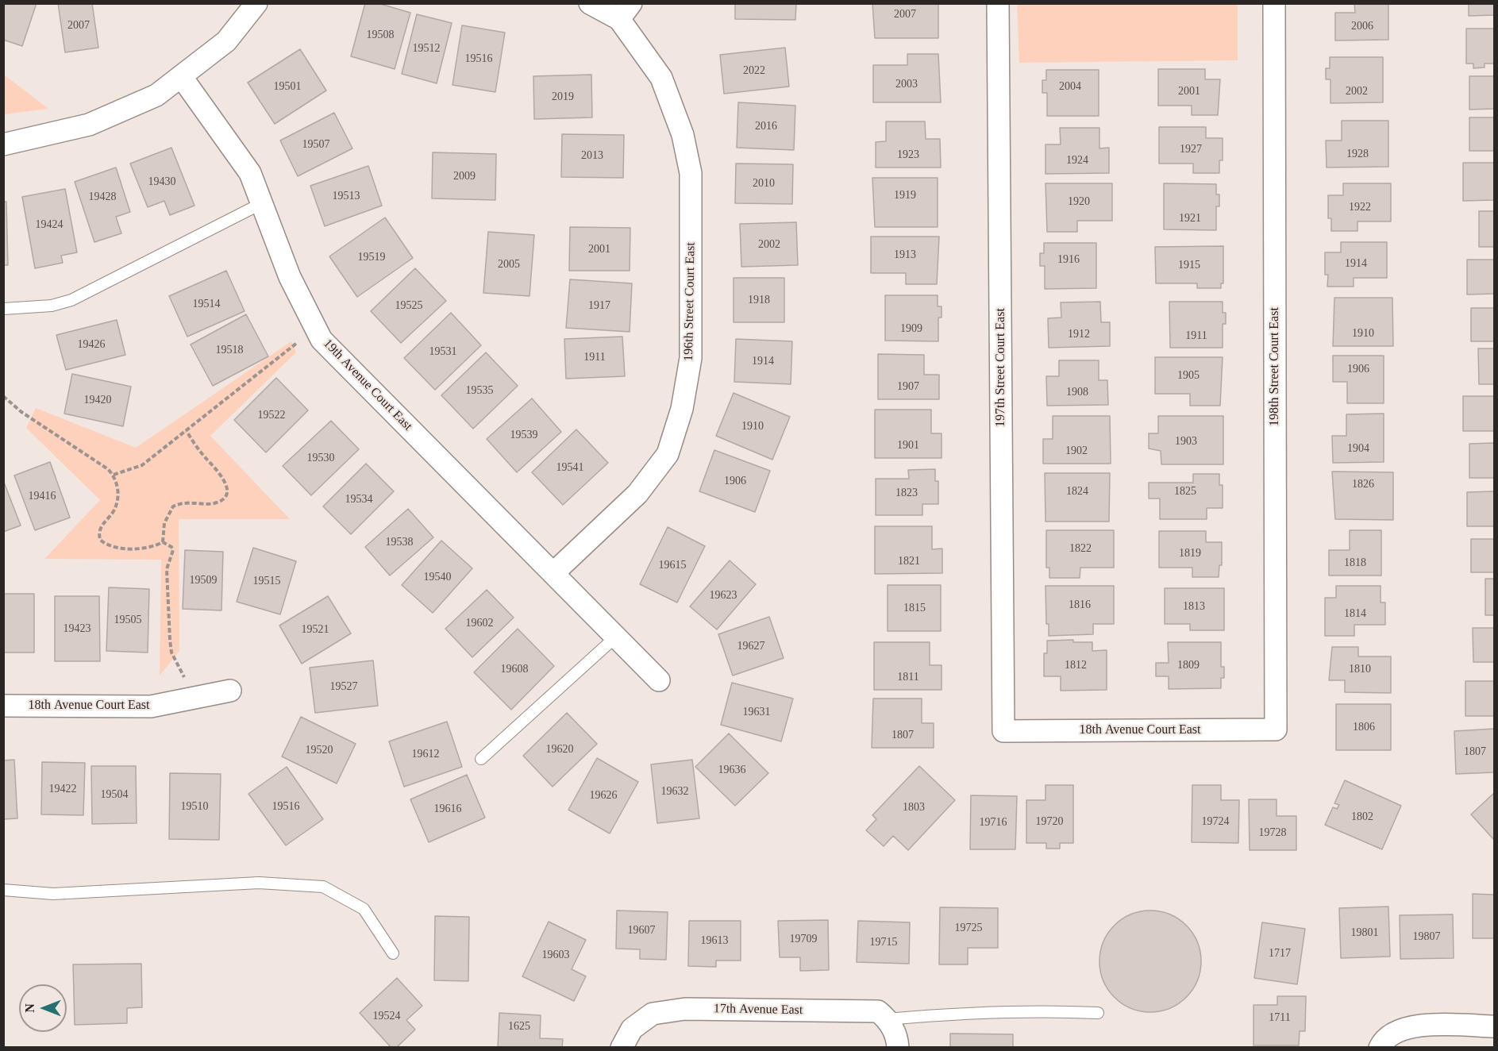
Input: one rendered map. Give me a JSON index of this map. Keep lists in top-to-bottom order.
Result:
{
  "streets": {
    "street": [
      "196th Street Court East",
      "198th Street Court East",
      "197th Street Court East",
      "19th Avenue Court East",
      "18th Avenue Court East",
      "17th Avenue East"
    ]
  },
  "crossings": [
    ["196th Street Court East", "19th Avenue Court East"],
    ["198th Street Court East", "18th Avenue Court East"],
    ["197th Street Court East", "18th Avenue Court East"]
  ],
  "house_numbers": [
    "2007",
    "2007",
    "2006",
    "19508",
    "19512",
    "19516",
    "2022",
    "2003",
    "19501",
    "2004",
    "2001",
    "2002",
    "2019",
    "2016",
    "19507",
    "1927",
    "1928",
    "1923",
    "2013",
    "1924",
    "2009",
    "19430",
    "2010",
    "1919",
    "19513",
    "19428",
    "1920",
    "1922",
    "1921",
    "19424",
    "2002",
    "2001",
    "1913",
    "19519",
    "1916",
    "1914",
    "2005",
    "1915",
    "1918",
    "19514",
    "19525",
    "1917",
    "1909",
    "1910",
    "1912",
    "1911",
    "19426",
    "19518",
    "19531",
    "1911",
    "1914",
    "1906",
    "1905",
    "1907",
    "19535",
    "1908",
    "19420",
    "19522",
    "1910",
    "19539",
    "1903",
    "1901",
    "1904",
    "1902",
    "19530",
    "19541",
    "1906",
    "1826",
    "1824",
    "1825",
    "1823",
    "19416",
    "19534",
    "19538",
    "1822",
    "1819",
    "1821",
    "1818",
    "19615",
    "19540",
    "19509",
    "19515",
    "19623",
    "1816",
    "1813",
    "1815",
    "1814",
    "19505",
    "19602",
    "19423",
    "19521",
    "19627",
    "1812",
    "1809",
    "19608",
    "1810",
    "1811",
    "19527",
    "19631",
    "1806",
    "1807",
    "19620",
    "19520",
    "1807",
    "19612",
    "19636",
    "19422",
    "19632",
    "19504",
    "19626",
    "19510",
    "19516",
    "1803",
    "19616",
    "1802",
    "19720",
    "19724",
    "19716",
    "19728",
    "19725",
    "19607",
    "19801",
    "19807",
    "19709",
    "19613",
    "19715",
    "1717",
    "19603",
    "19524",
    "1711",
    "1625"
  ],
  "north": "left"
}
